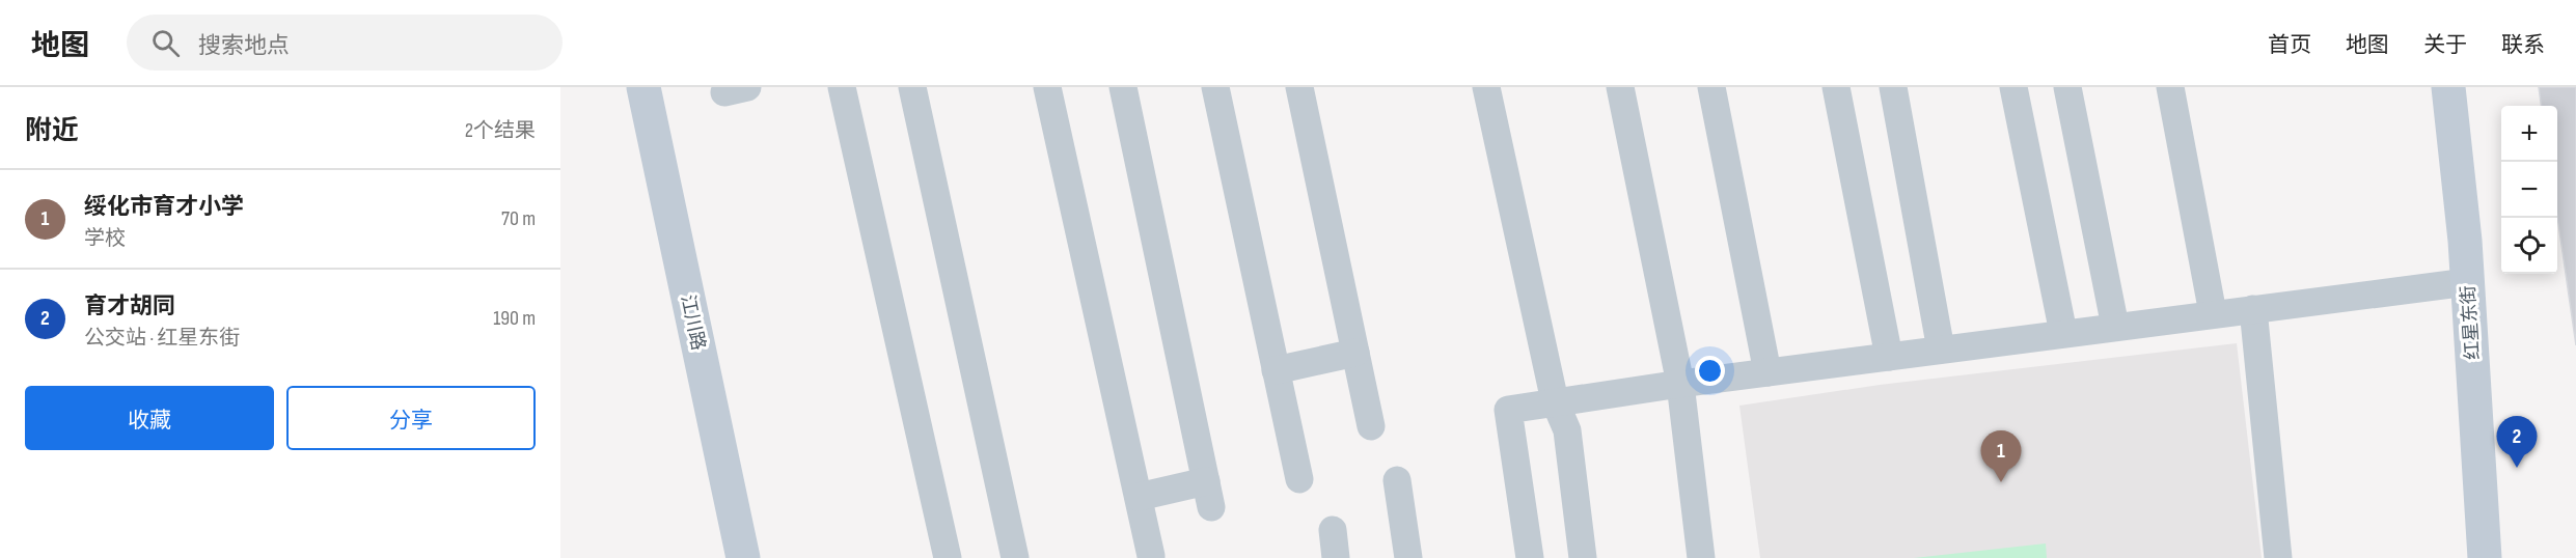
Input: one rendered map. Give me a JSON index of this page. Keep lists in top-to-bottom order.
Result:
{
  "streets": {
    "street": ["江川路", "红星东街"]
  },
  "page": {
    "header": "地图",
    "search": "搜索地点",
    "nav": [
      "首页",
      "地图",
      "关于",
      "联系"
    ],
    "heading": ["附近", "2个结果"],
    "map_buttons": ["+", "−"],
    "list": [
      {
        "mark": "1",
        "name": "绥化市育才小学",
        "note": "学校",
        "value": "70 m"
      },
      {
        "mark": "2",
        "name": "育才胡同",
        "note": "公交站 · 红星东街",
        "value": "190 m"
      }
    ],
    "buttons": ["收藏", "分享"],
    "pins": ["2", "1"]
  }
}
